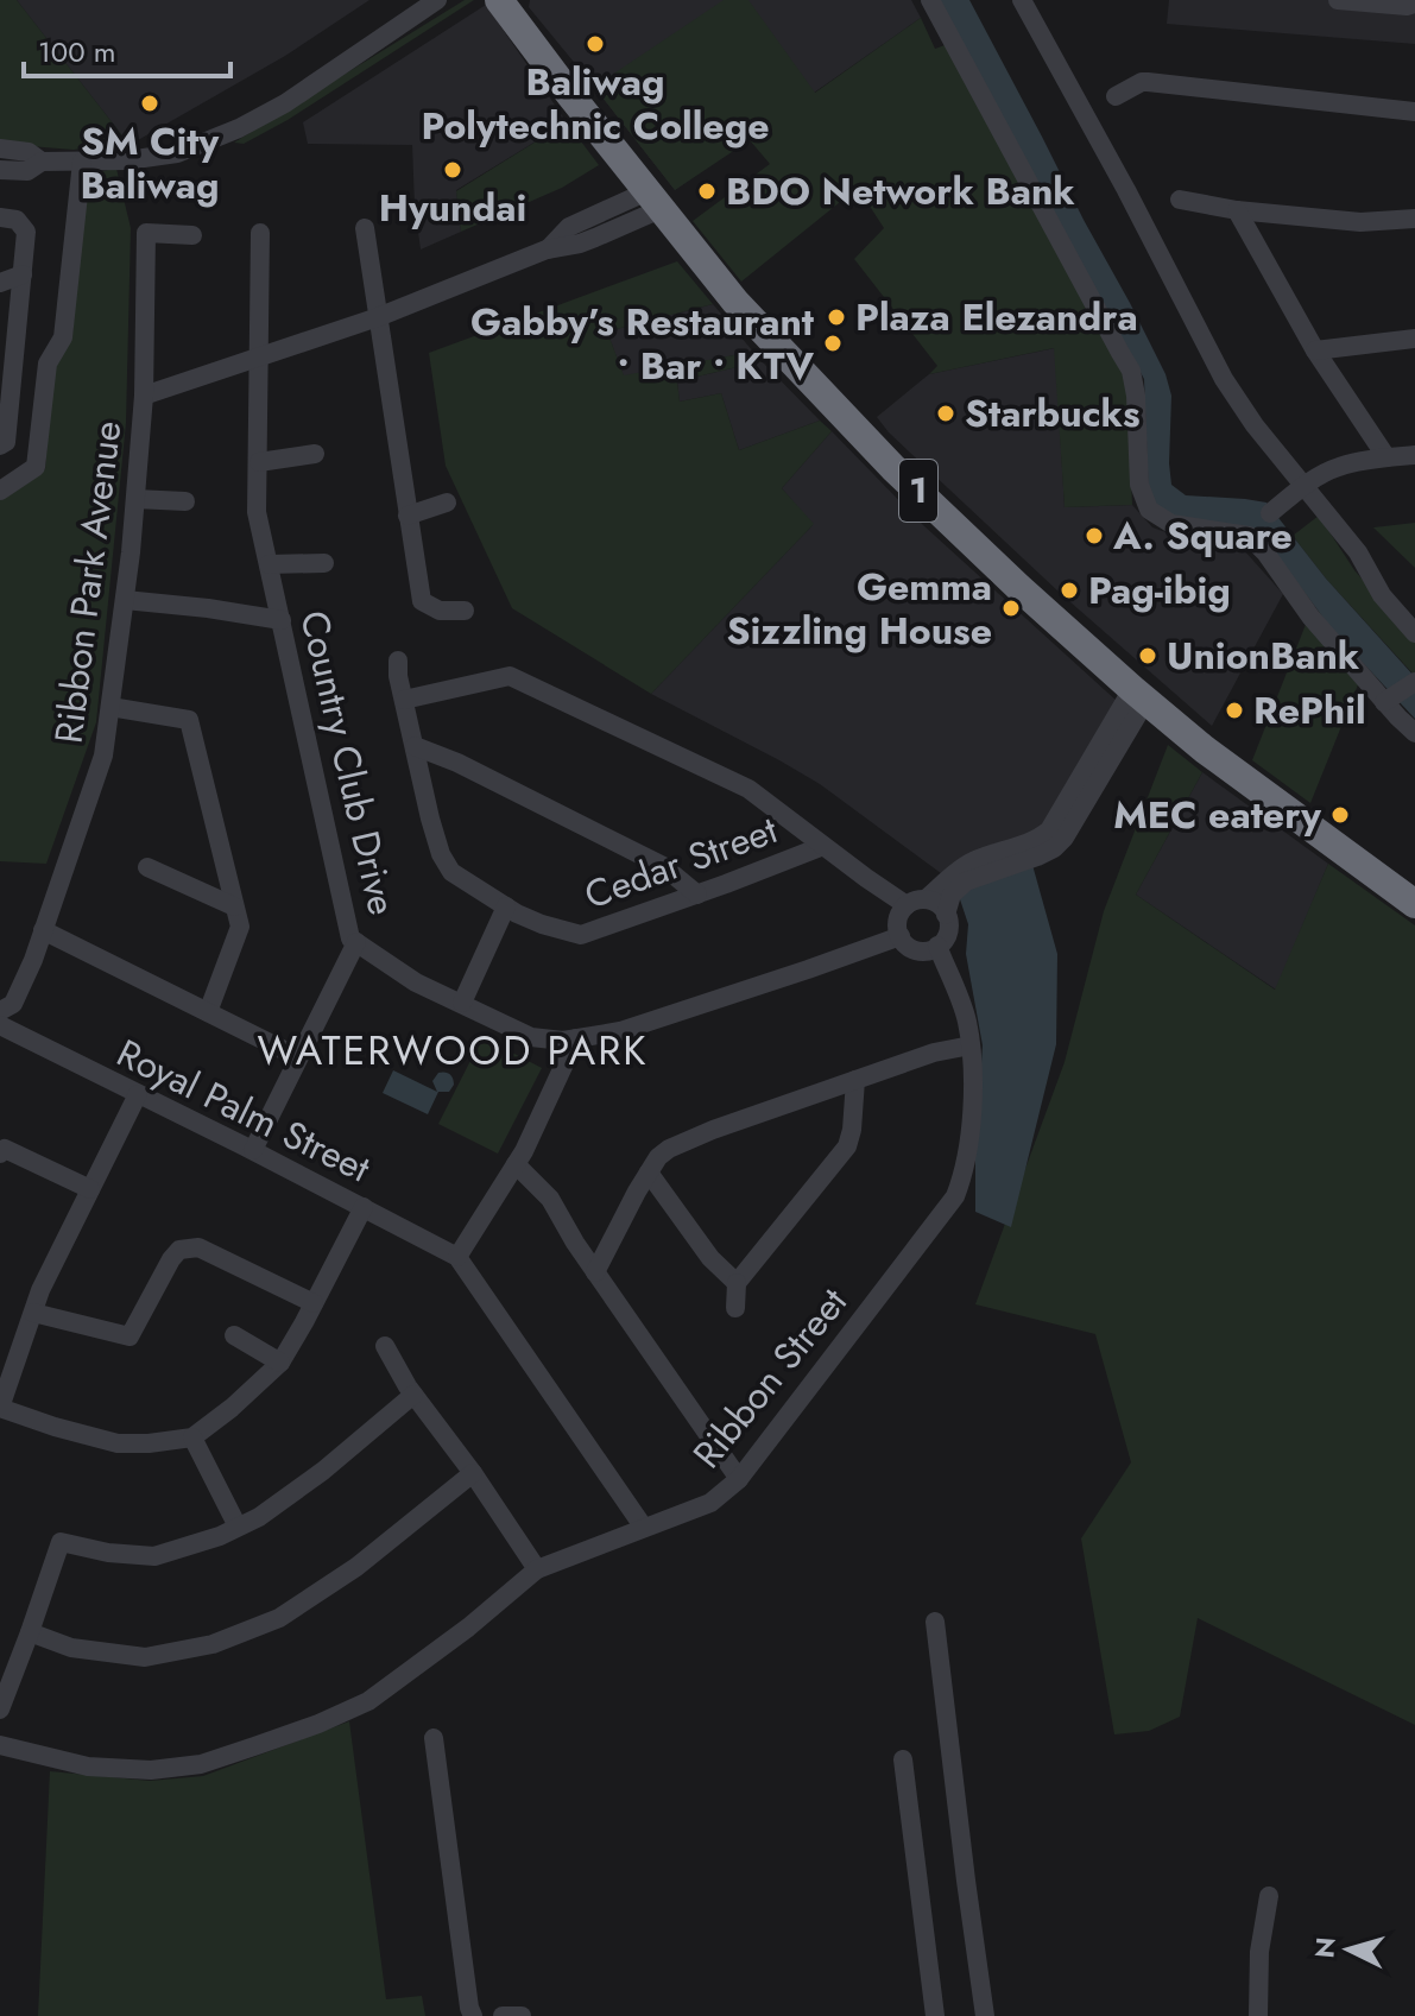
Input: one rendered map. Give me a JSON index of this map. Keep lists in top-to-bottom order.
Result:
{
  "streets": {
    "highway": ["1"],
    "street": [
      "Ribbon Park Avenue",
      "Country Club Drive",
      "Cedar Street",
      "Royal Palm Street",
      "Ribbon Street"
    ]
  },
  "crossings": [
    ["1", "Ribbon Park Avenue"],
    ["Ribbon Park Avenue", "Country Club Drive"],
    ["Country Club Drive", "Ribbon Street"]
  ],
  "districts": ["WATERWOOD PARK"],
  "places": [
    "Baliwag Polytechnic College",
    "SM City Baliwag",
    "Hyundai",
    "BDO Network Bank",
    "Plaza Elezandra",
    "Gabby’s Restaurant • Bar • KTV",
    "Starbucks",
    "A. Square",
    "Pag-ibig",
    "Gemma Sizzling House",
    "UnionBank",
    "RePhil",
    "MEC eatery"
  ],
  "scale_bar": "100 m",
  "north": "left"
}
